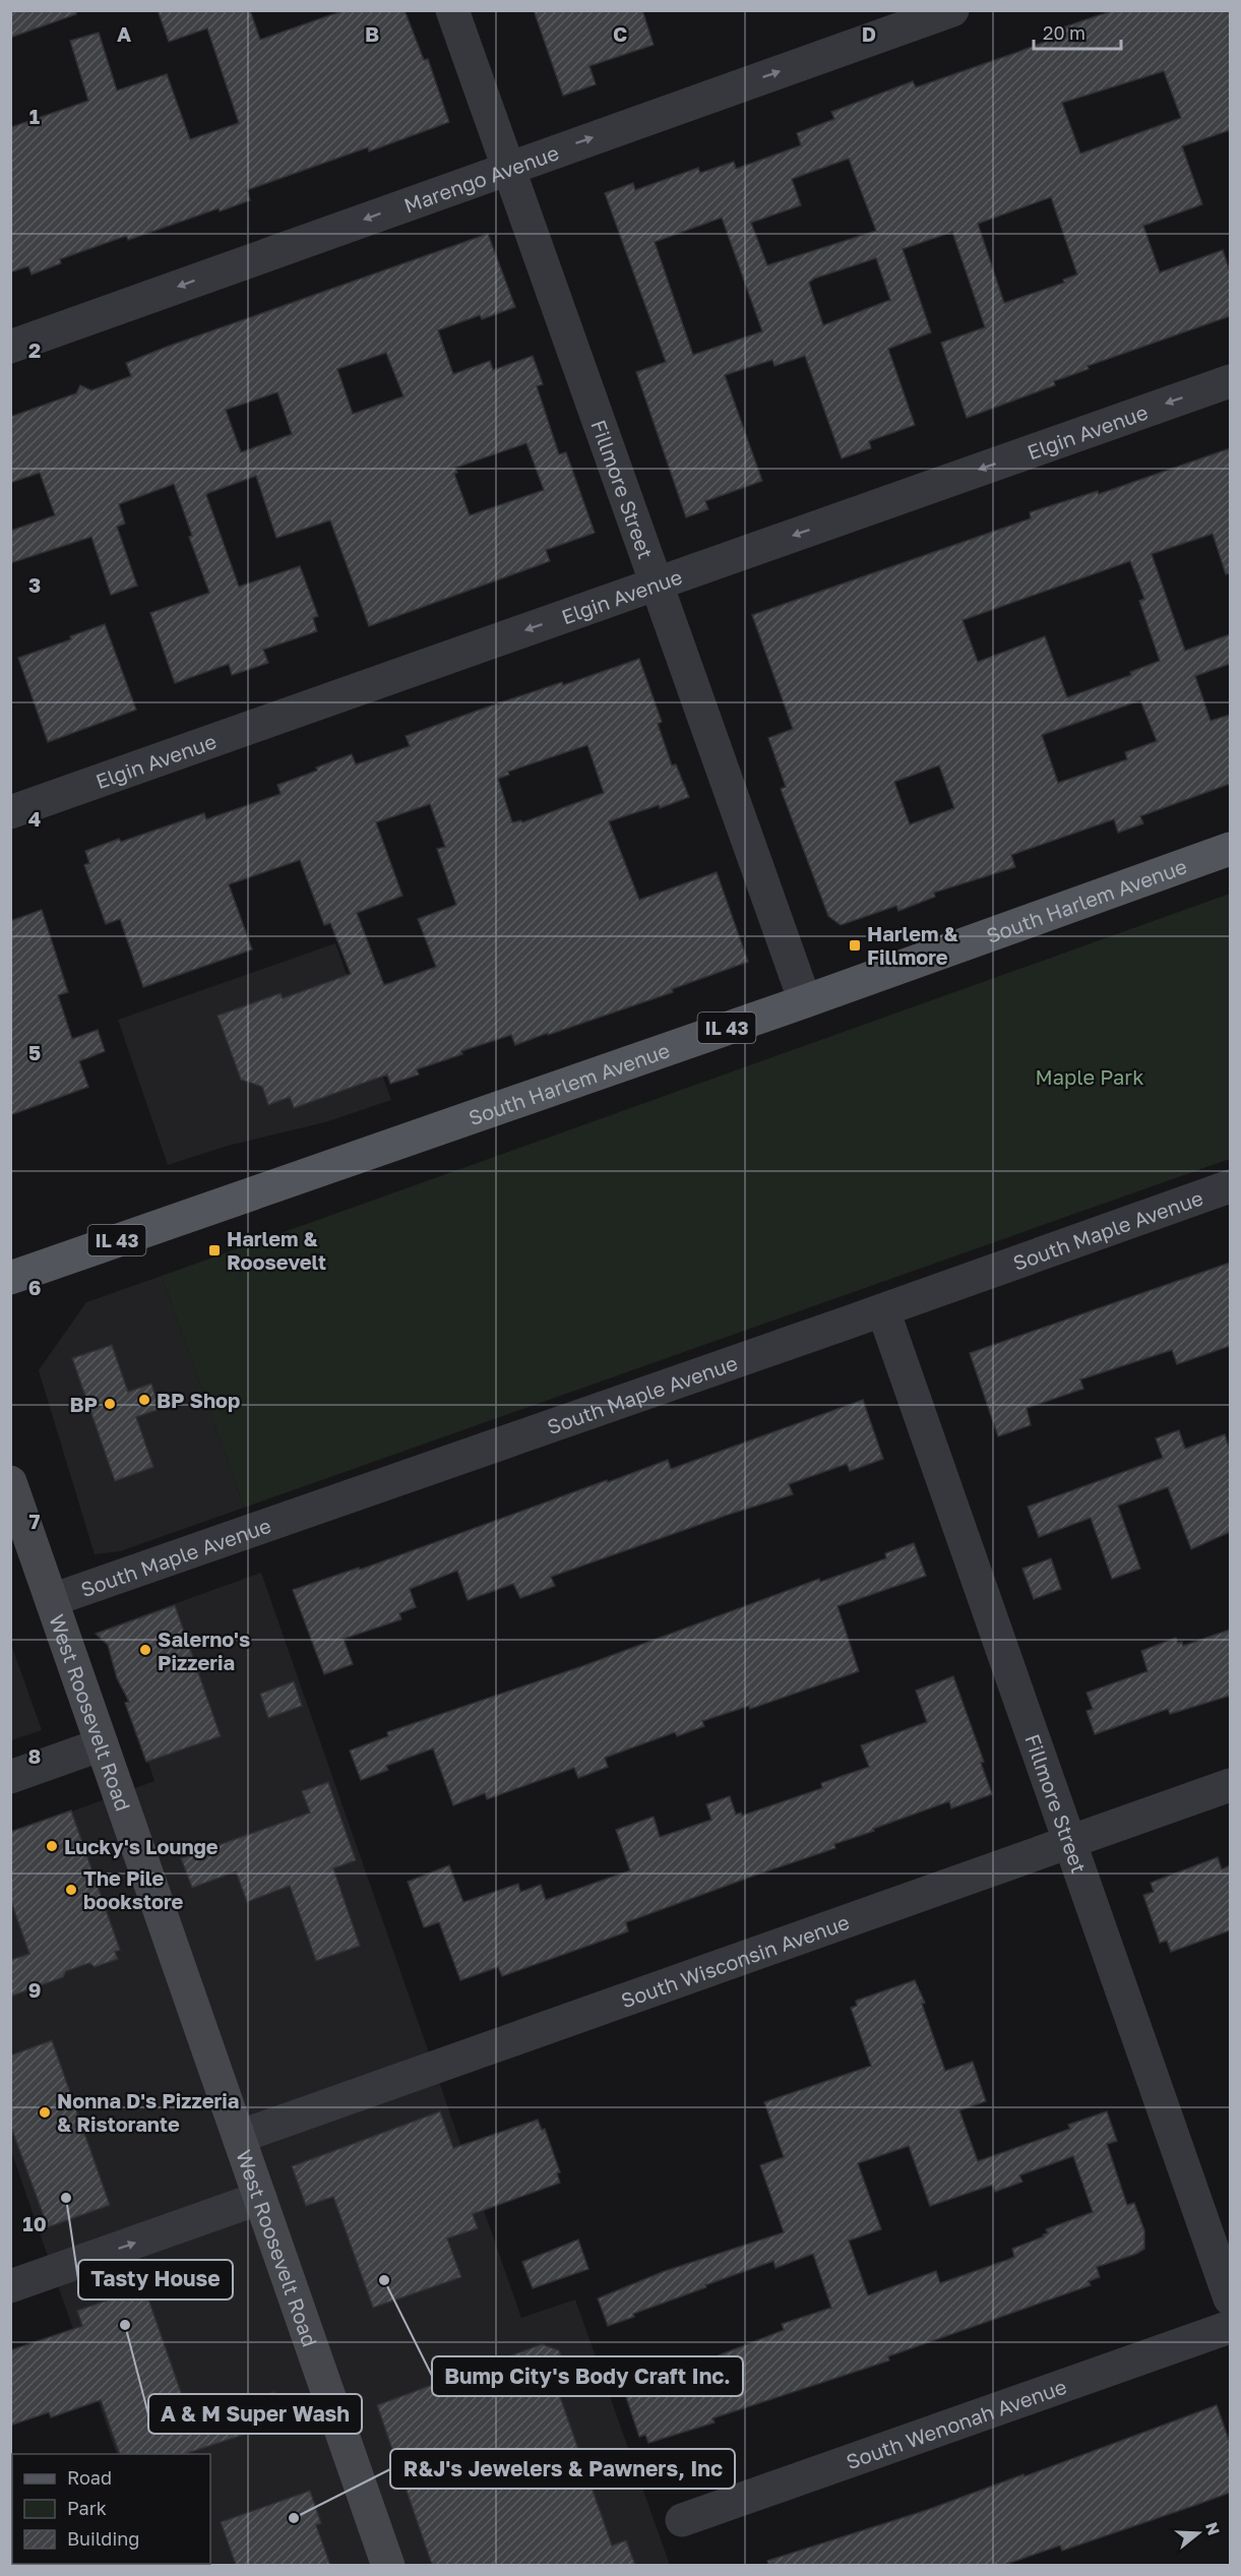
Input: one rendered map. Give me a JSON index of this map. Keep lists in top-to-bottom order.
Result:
{
  "streets": {
    "main road": ["South Harlem Avenue", "IL 43", "West Roosevelt Road"],
    "street": [
      "Marengo Avenue",
      "Elgin Avenue",
      "Fillmore Street",
      "South Maple Avenue",
      "South Wisconsin Avenue",
      "South Wenonah Avenue"
    ]
  },
  "crossings": [
    ["Marengo Avenue", "Fillmore Street"],
    ["Elgin Avenue", "Fillmore Street"],
    ["Fillmore Street", "South Harlem Avenue"],
    ["Fillmore Street", "South Maple Avenue"],
    ["Fillmore Street", "South Wisconsin Avenue"],
    ["South Maple Avenue", "West Roosevelt Road"],
    ["West Roosevelt Road", "South Wisconsin Avenue"]
  ],
  "one_way": ["Elgin Avenue"],
  "parks": ["Maple Park"],
  "places": {
    "transit": ["Harlem & Fillmore", "Harlem & Roosevelt"],
    "other": [
      "BP Shop",
      "BP",
      "Salerno's Pizzeria",
      "Lucky's Lounge",
      "The Pile bookstore",
      "Nonna D's Pizzeria & Ristorante",
      "Tasty House",
      "Bump City's Body Craft Inc.",
      "A & M Super Wash",
      "R&J's Jewelers & Pawners, Inc"
    ]
  },
  "legend": ["Road", "Park", "Building"],
  "scale_bar": "20 m",
  "north": "right",
  "grid": {
    "columns": [
      "A",
      "B",
      "C",
      "D"
    ],
    "rows": [
      "1",
      "2",
      "3",
      "4",
      "5",
      "6",
      "7",
      "8",
      "9",
      "10"
    ]
  }
}
